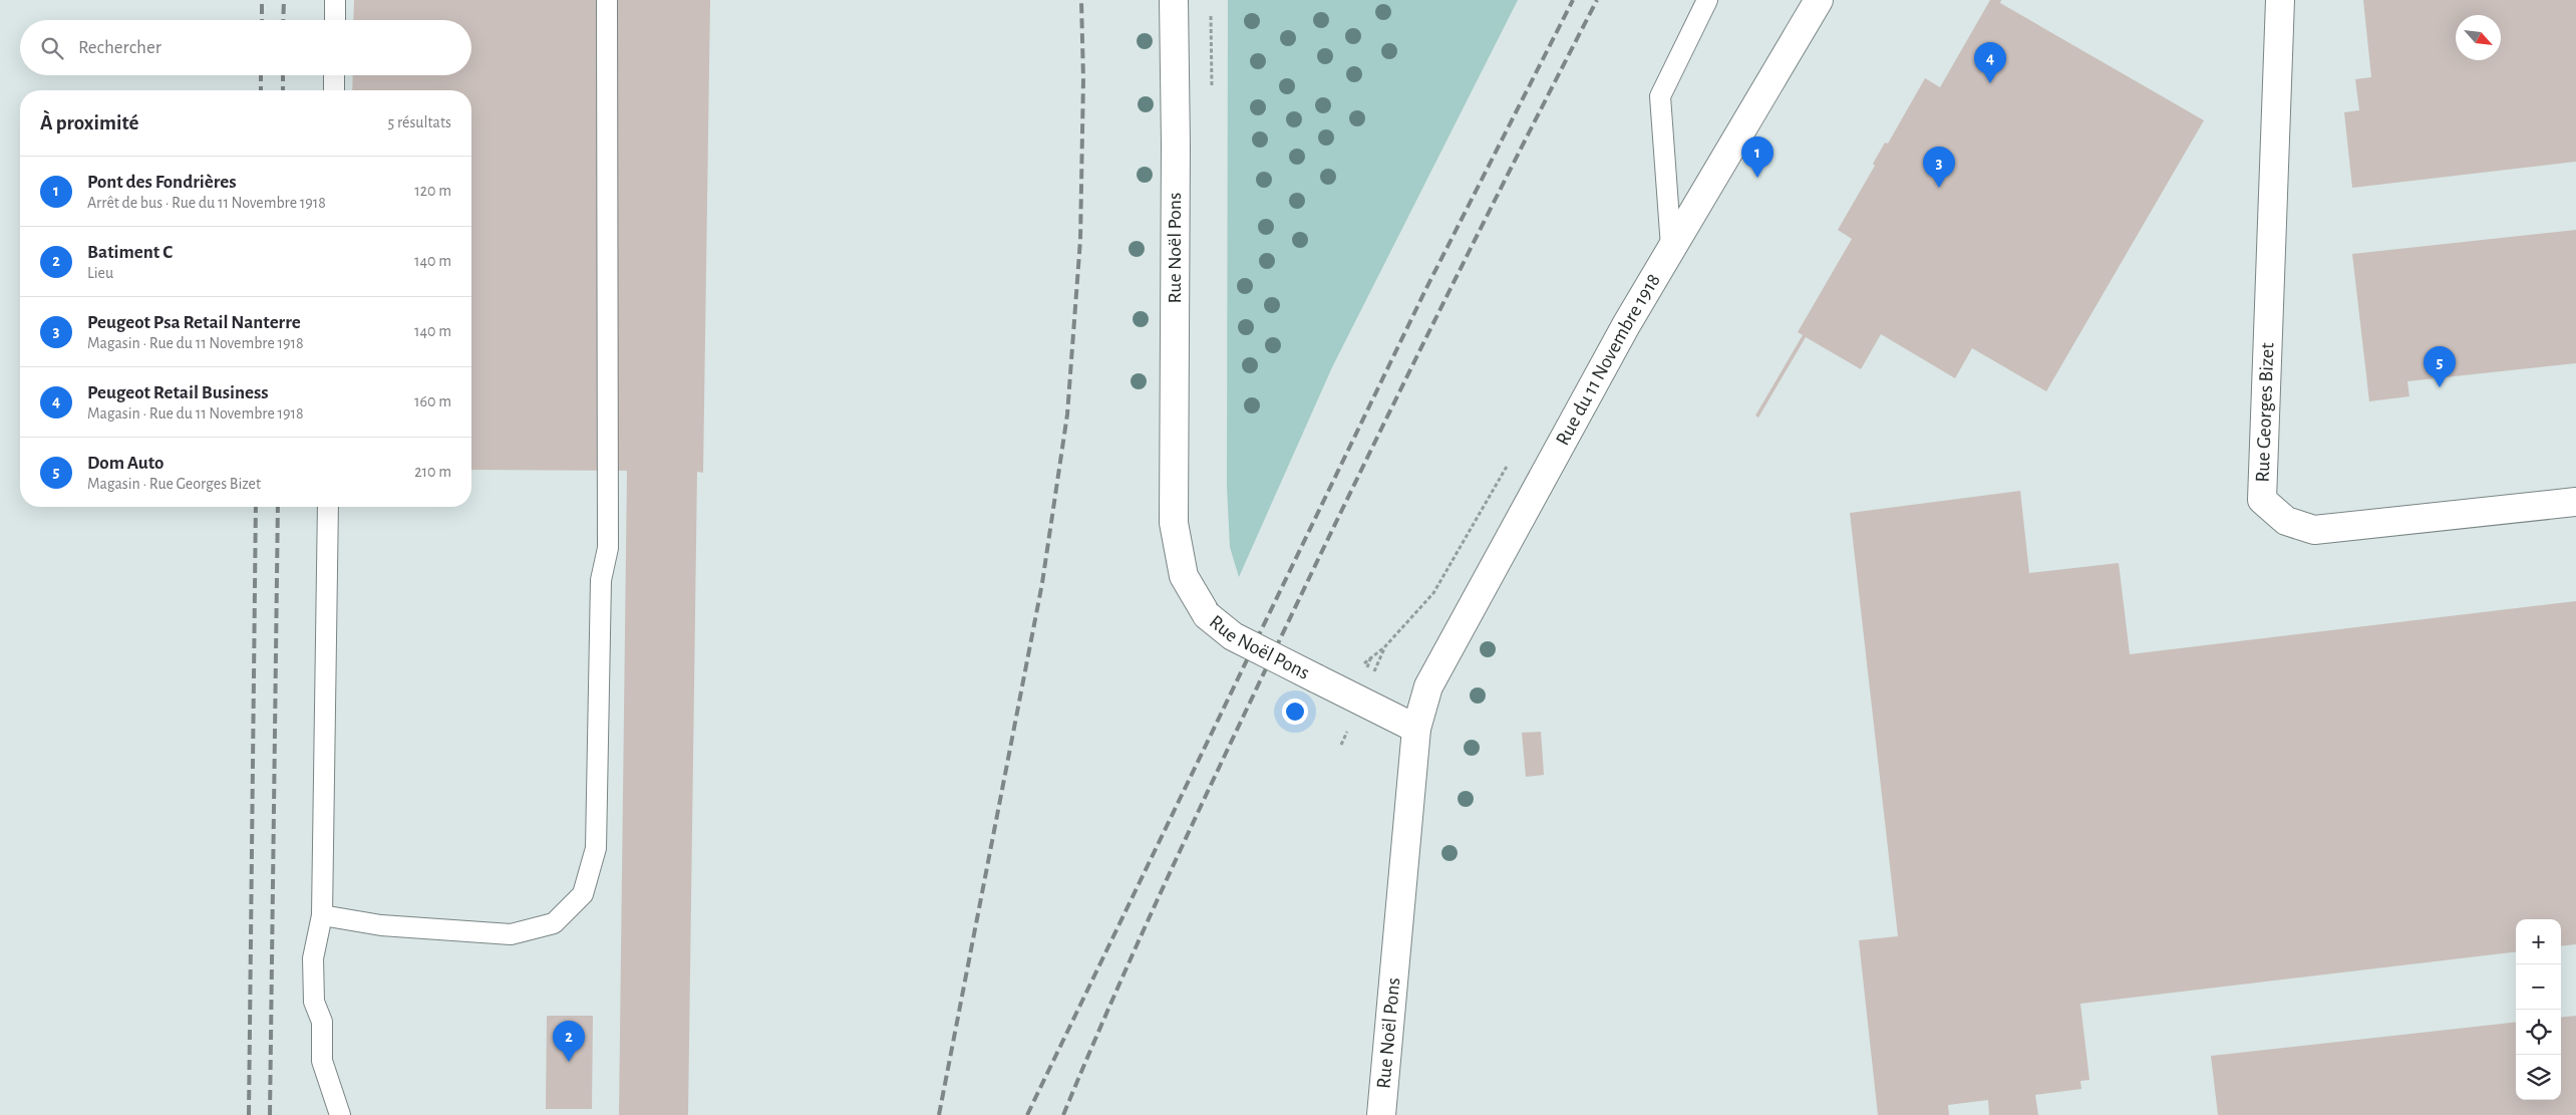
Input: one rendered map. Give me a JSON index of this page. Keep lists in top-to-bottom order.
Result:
{
  "streets": {
    "street": ["Rue Noël Pons", "Rue du 11 Novembre 1918", "Rue Georges Bizet"]
  },
  "crossings": [
    ["Rue Noël Pons", "Rue du 11 Novembre 1918"]
  ],
  "north": "bottom right",
  "page": {
    "search": "Rechercher",
    "pins": [
      "4",
      "1",
      "3",
      "5",
      "2"
    ],
    "heading": ["À proximité", "5 résultats"],
    "list": [
      {
        "mark": "1",
        "name": "Pont des Fondrières",
        "note": "Arrêt de bus · Rue du 11 Novembre 1918",
        "value": "120 m"
      },
      {
        "mark": "2",
        "name": "Batiment C",
        "note": "Lieu",
        "value": "140 m"
      },
      {
        "mark": "3",
        "name": "Peugeot Psa Retail Nanterre",
        "note": "Magasin · Rue du 11 Novembre 1918",
        "value": "140 m"
      },
      {
        "mark": "4",
        "name": "Peugeot Retail Business",
        "note": "Magasin · Rue du 11 Novembre 1918",
        "value": "160 m"
      },
      {
        "mark": "5",
        "name": "Dom Auto",
        "note": "Magasin · Rue Georges Bizet",
        "value": "210 m"
      }
    ],
    "map_buttons": ["+", "−"]
  }
}
